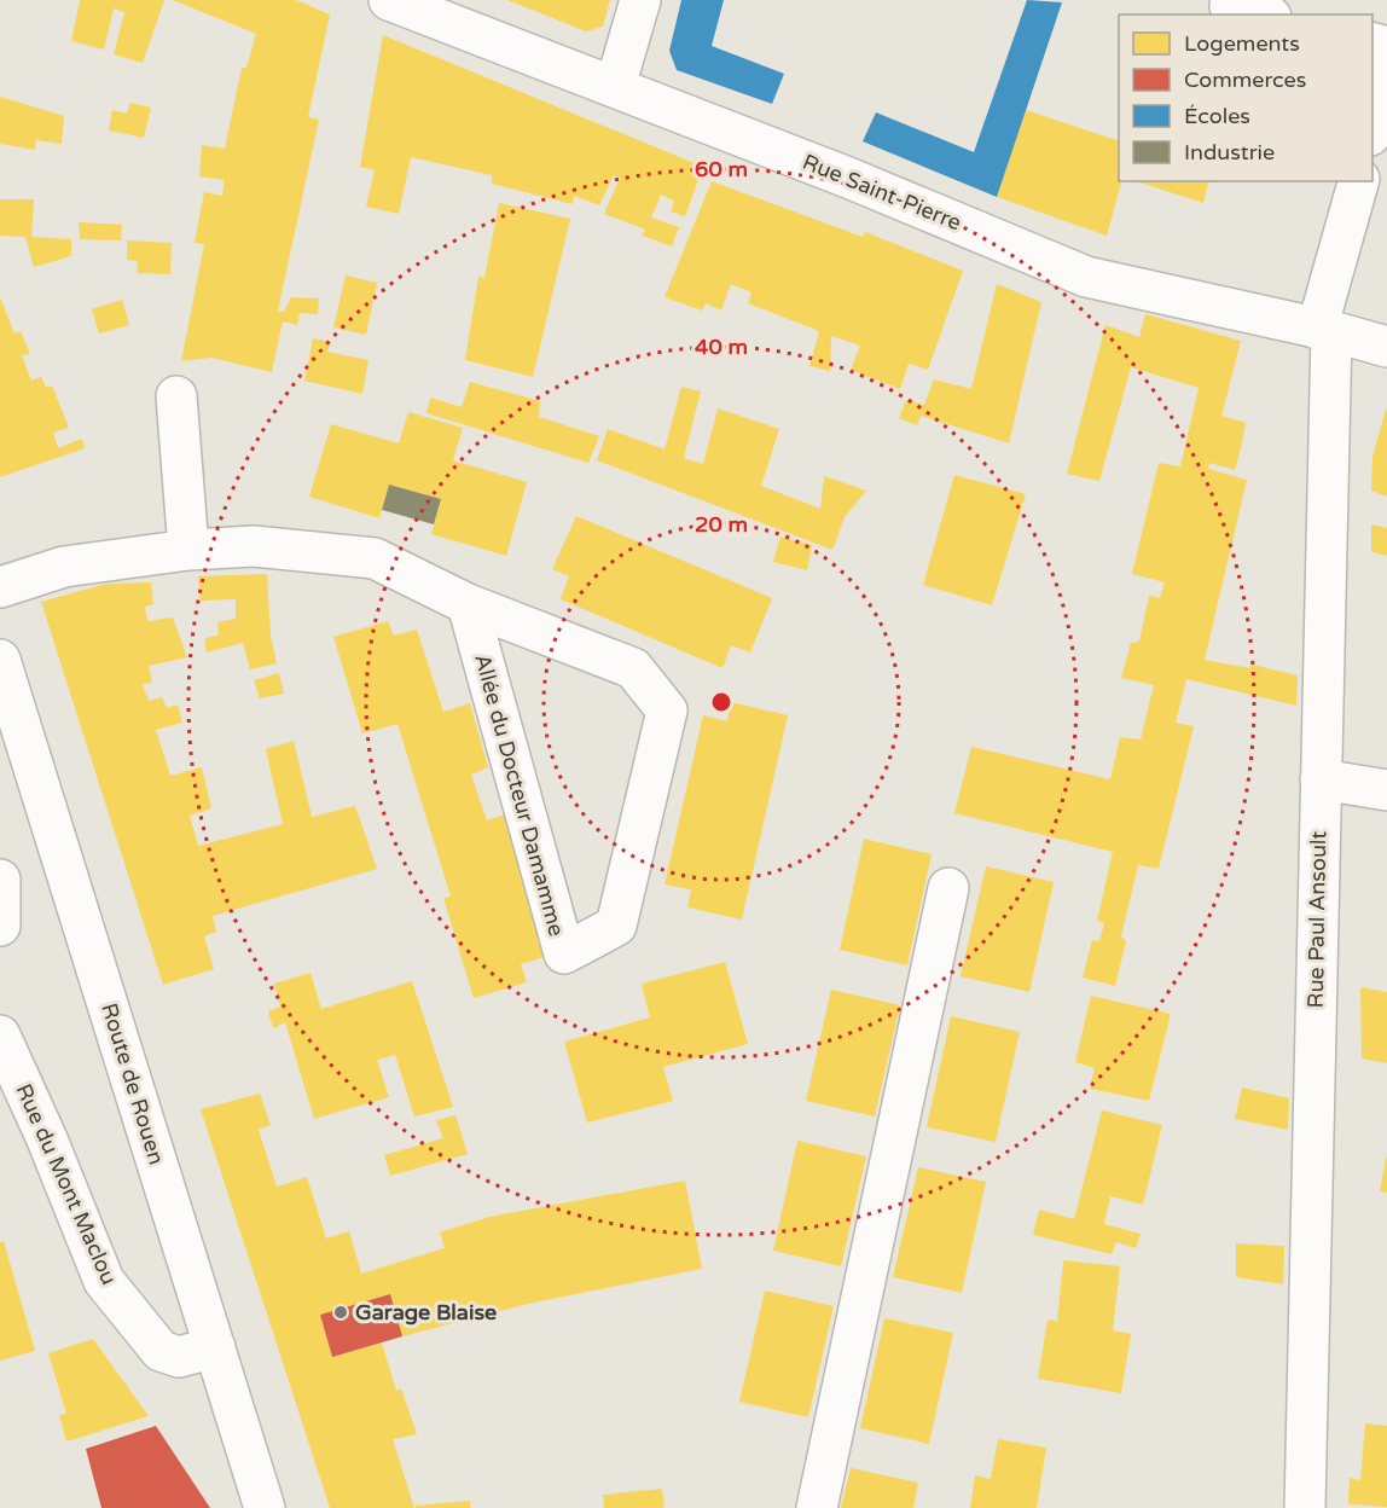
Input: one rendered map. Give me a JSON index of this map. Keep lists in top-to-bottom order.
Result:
{
  "streets": {
    "street": [
      "Rue Saint-Pierre",
      "Allée du Docteur Damamme",
      "Rue Paul Ansoult",
      "Route de Rouen",
      "Rue du Mont Maclou"
    ]
  },
  "crossings": [
    ["Rue Saint-Pierre", "Rue Paul Ansoult"],
    ["Route de Rouen", "Rue du Mont Maclou"]
  ],
  "places": ["Garage Blaise"],
  "legend": [
    "Logements",
    "Commerces",
    "Écoles",
    "Industrie"
  ],
  "rings": ["60 m", "40 m", "20 m"]
}
